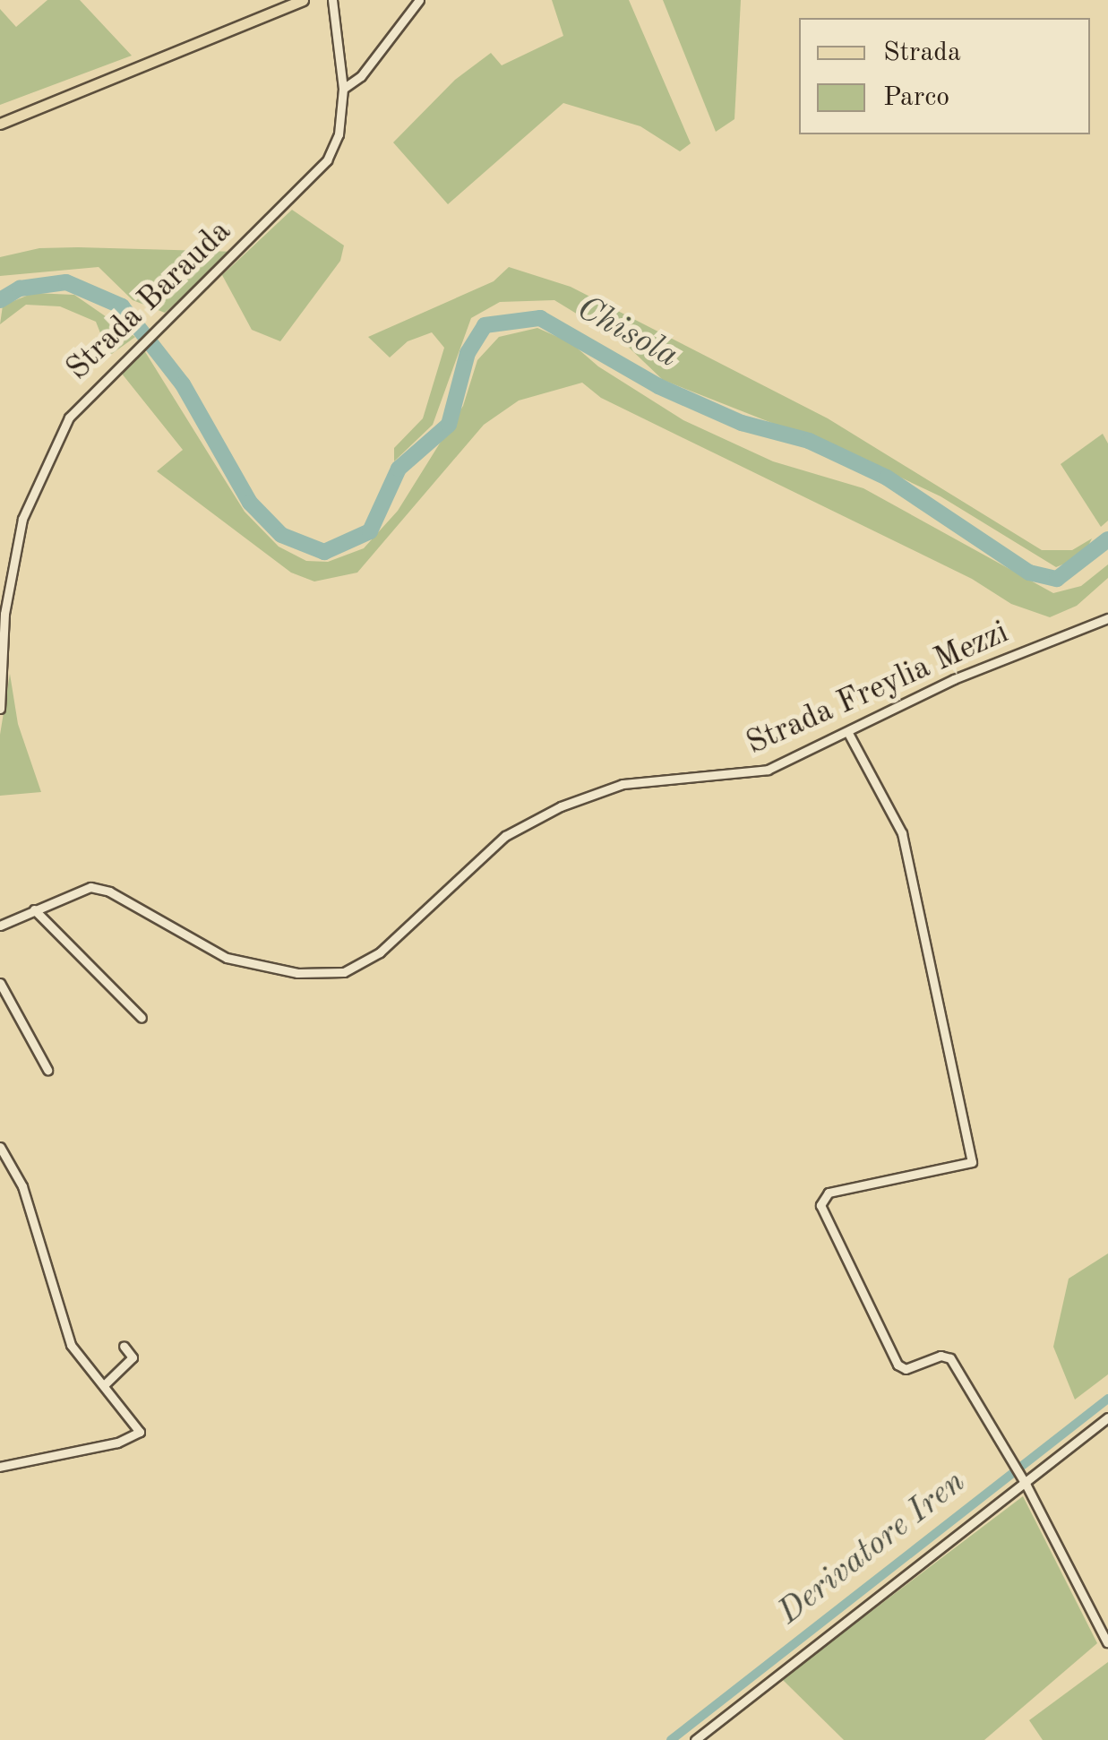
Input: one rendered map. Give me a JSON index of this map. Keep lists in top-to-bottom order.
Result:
{
  "streets": {
    "street": ["Strada Barauda", "Strada Freylia Mezzi"]
  },
  "water": ["Chisola", "Derivatore Iren"],
  "legend": ["Strada", "Parco"]
}
